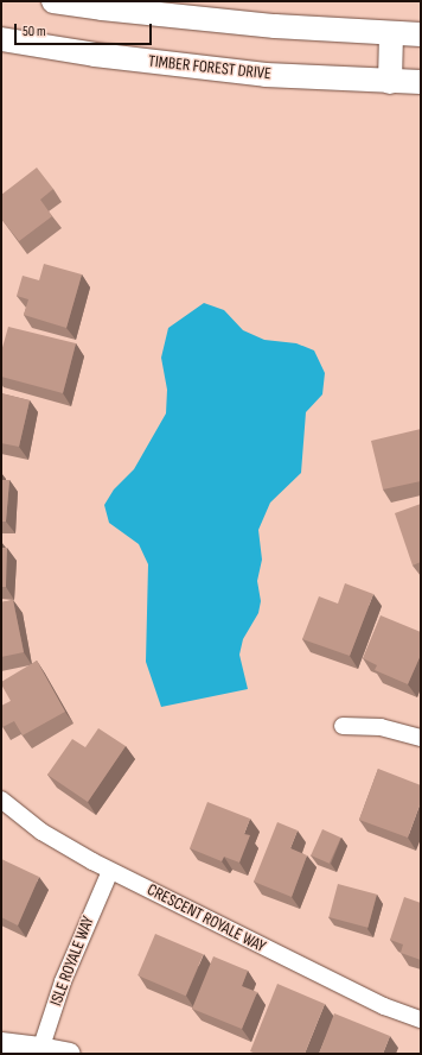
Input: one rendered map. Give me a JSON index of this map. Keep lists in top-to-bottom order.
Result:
{
  "streets": {
    "main road": ["TIMBER FOREST DRIVE"],
    "street": ["CRESCENT ROYALE WAY", "ISLE ROYALE WAY"]
  },
  "crossings": [
    ["CRESCENT ROYALE WAY", "ISLE ROYALE WAY"]
  ],
  "scale_bar": "50 m"
}
